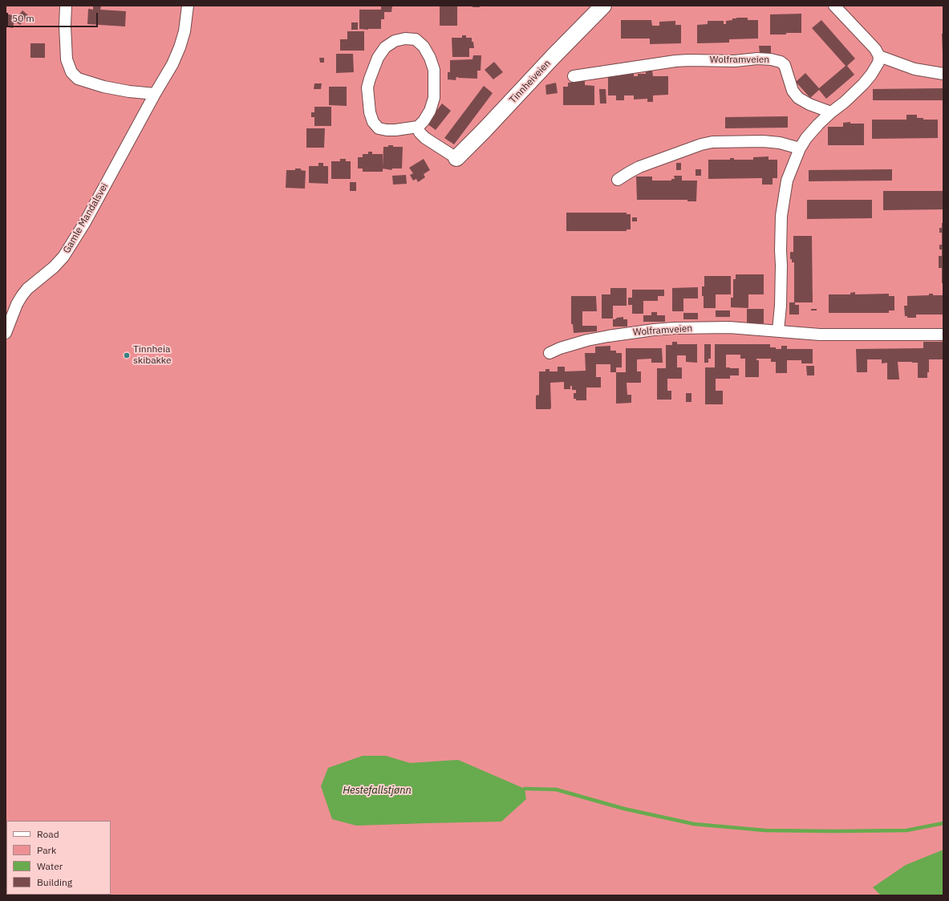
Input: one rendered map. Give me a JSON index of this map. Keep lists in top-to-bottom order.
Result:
{
  "streets": {
    "street": ["Wolframveien", "Tinnheiveien", "Gamle Mandalsvei"]
  },
  "water": ["Hestefallstjønn"],
  "places": ["Tinnheia skibakke"],
  "legend": [
    "Road",
    "Park",
    "Water",
    "Building"
  ],
  "scale_bar": "50 m"
}
